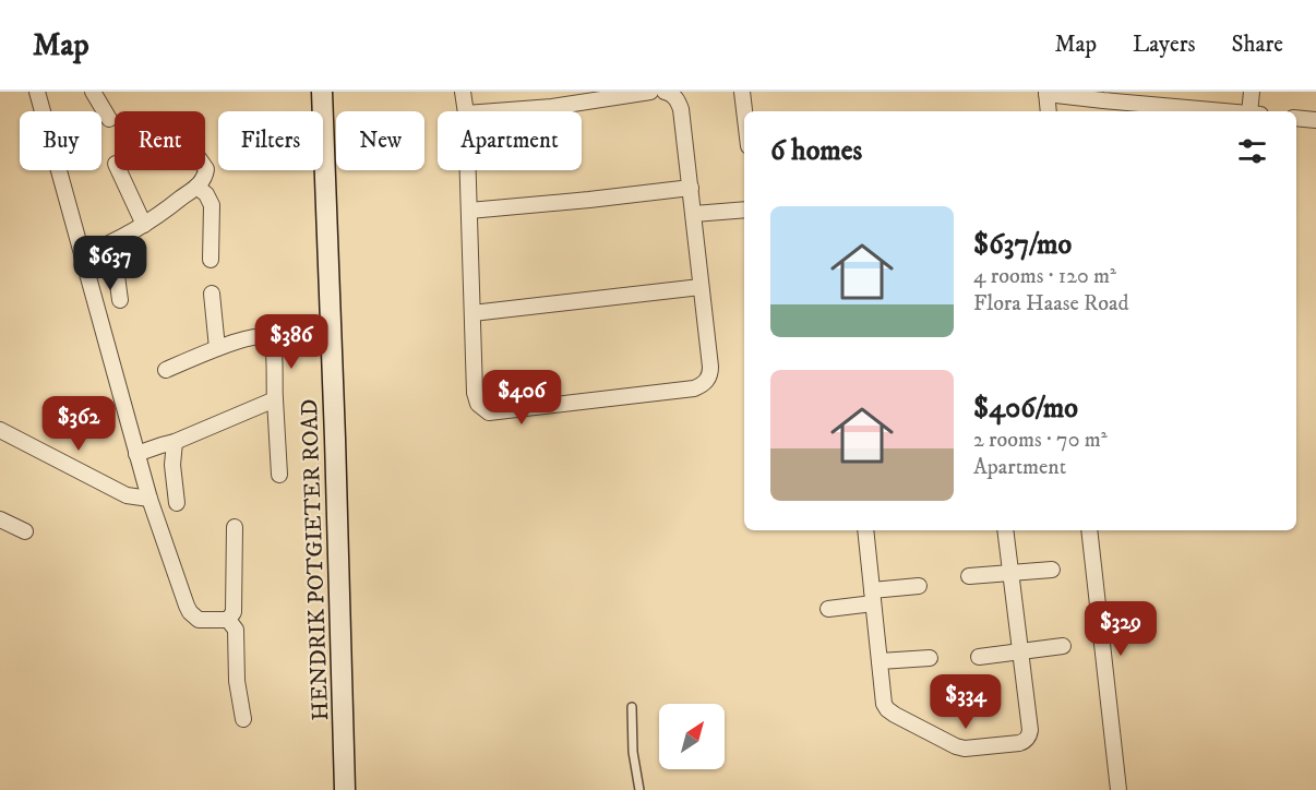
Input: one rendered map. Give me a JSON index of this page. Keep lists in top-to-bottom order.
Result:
{
  "streets": {
    "main road": ["HENDRIK POTGIETER ROAD"]
  },
  "north": "top right",
  "page": {
    "header": "Map",
    "nav": ["Map", "Layers", "Share"],
    "chip": [
      "Buy",
      "Rent",
      "Filters",
      "New",
      "Apartment"
    ],
    "heading": "6 homes",
    "list": [
      {
        "name": "$637/mo",
        "note": "4 rooms · 120 m² · Flora Haase Road"
      },
      {
        "name": "$406/mo",
        "note": "2 rooms · 70 m² · Apartment"
      }
    ],
    "price": [
      "$637",
      "$386",
      "$406",
      "$362",
      "$329",
      "$334"
    ]
  }
}
